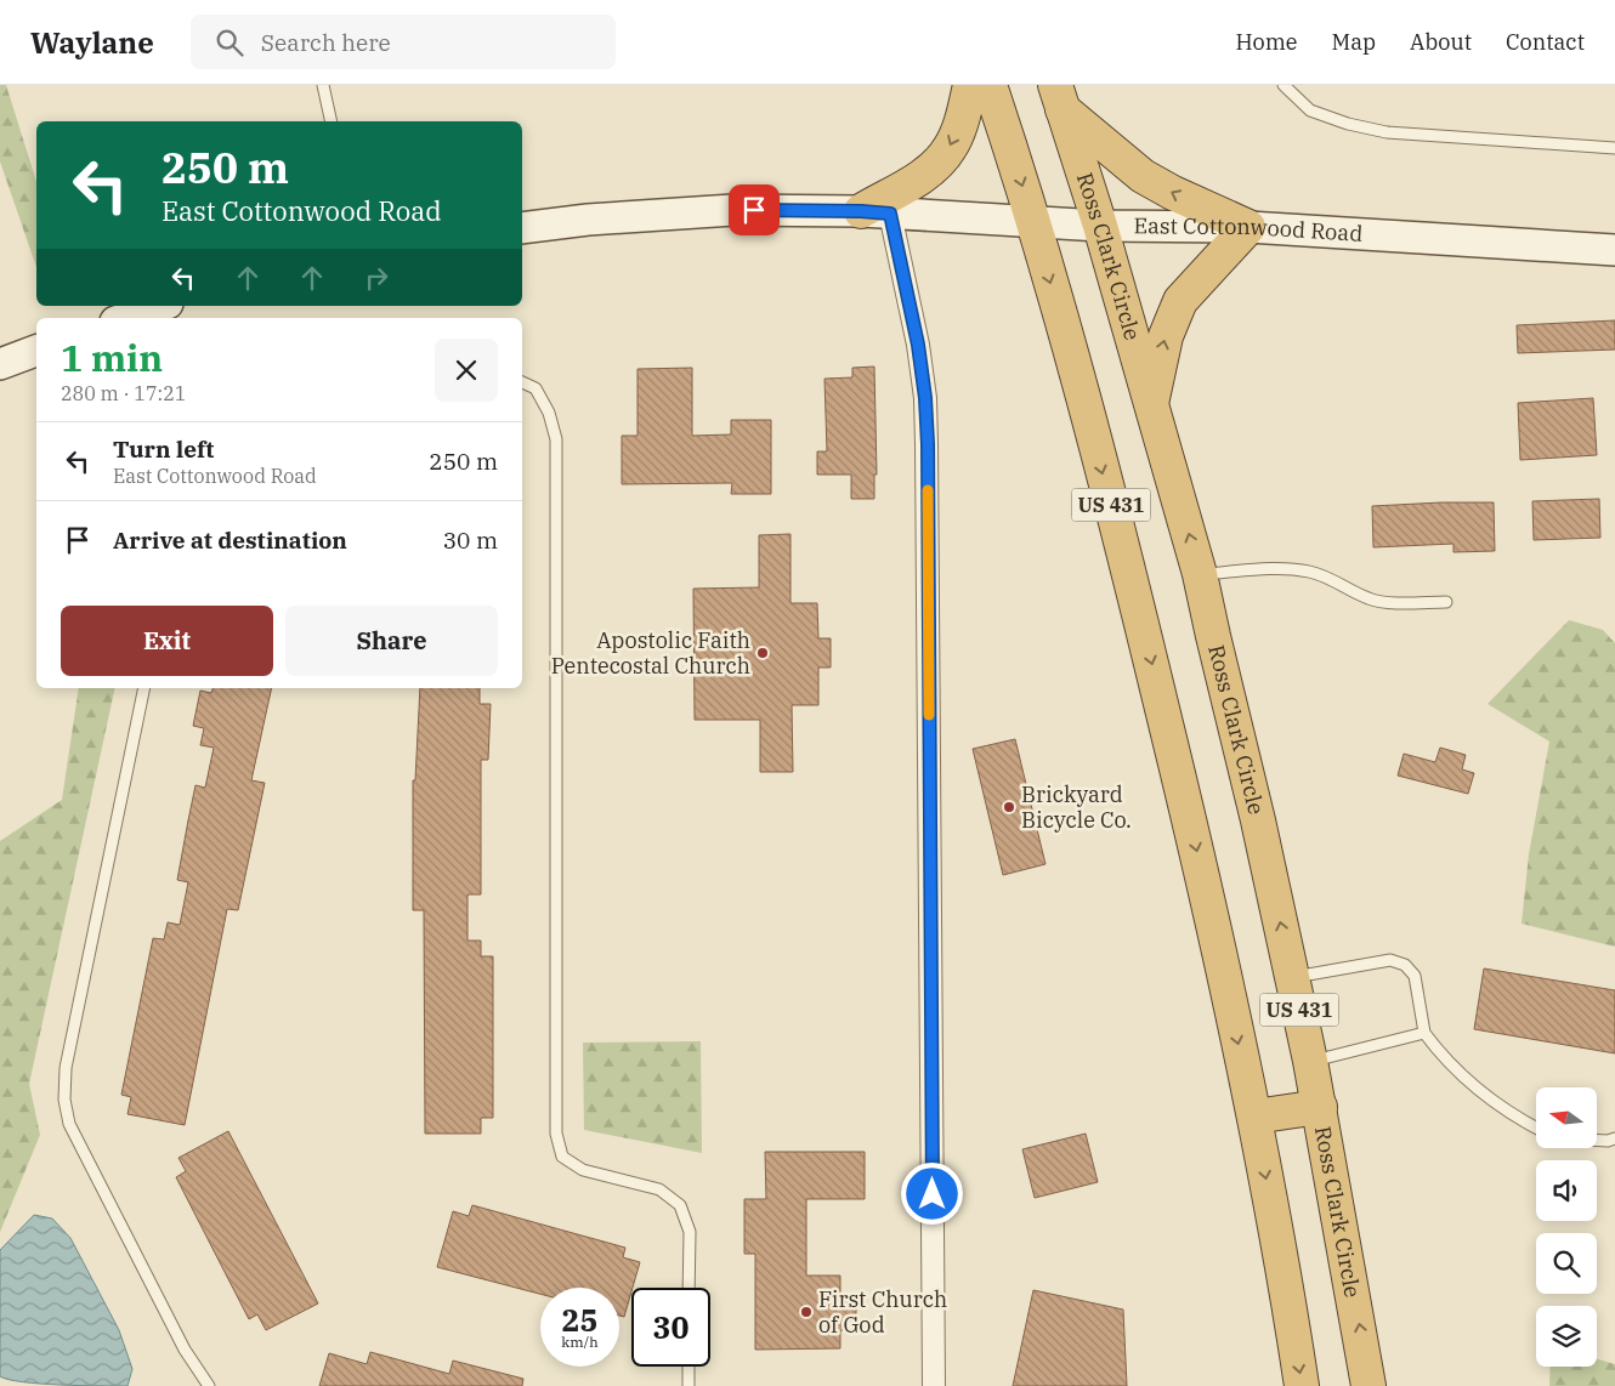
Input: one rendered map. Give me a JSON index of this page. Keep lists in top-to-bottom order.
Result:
{
  "streets": {
    "highway": ["Ross Clark Circle", "US 431"],
    "main road": ["East Cottonwood Road"]
  },
  "crossings": [
    ["East Cottonwood Road", "Ross Clark Circle"],
    ["East Cottonwood Road", "US 431"]
  ],
  "places": ["Apostolic Faith Pentecostal Church", "Brickyard Bicycle Co.", "First Church of God"],
  "north": "left",
  "page": {
    "header": "Waylane",
    "search": "Search here",
    "nav": [
      "Home",
      "Map",
      "About",
      "Contact"
    ],
    "turn": ["250 m", "East Cottonwood Road"],
    "heading": ["1 min", "280 m · 17:21"],
    "list": [
      {
        "name": "Turn left",
        "note": "East Cottonwood Road",
        "value": "250 m"
      },
      {
        "name": "Arrive at destination",
        "value": "30 m"
      }
    ],
    "buttons": ["Exit", "Share"],
    "speed": "25 km/h",
    "limit": "30"
  }
}
